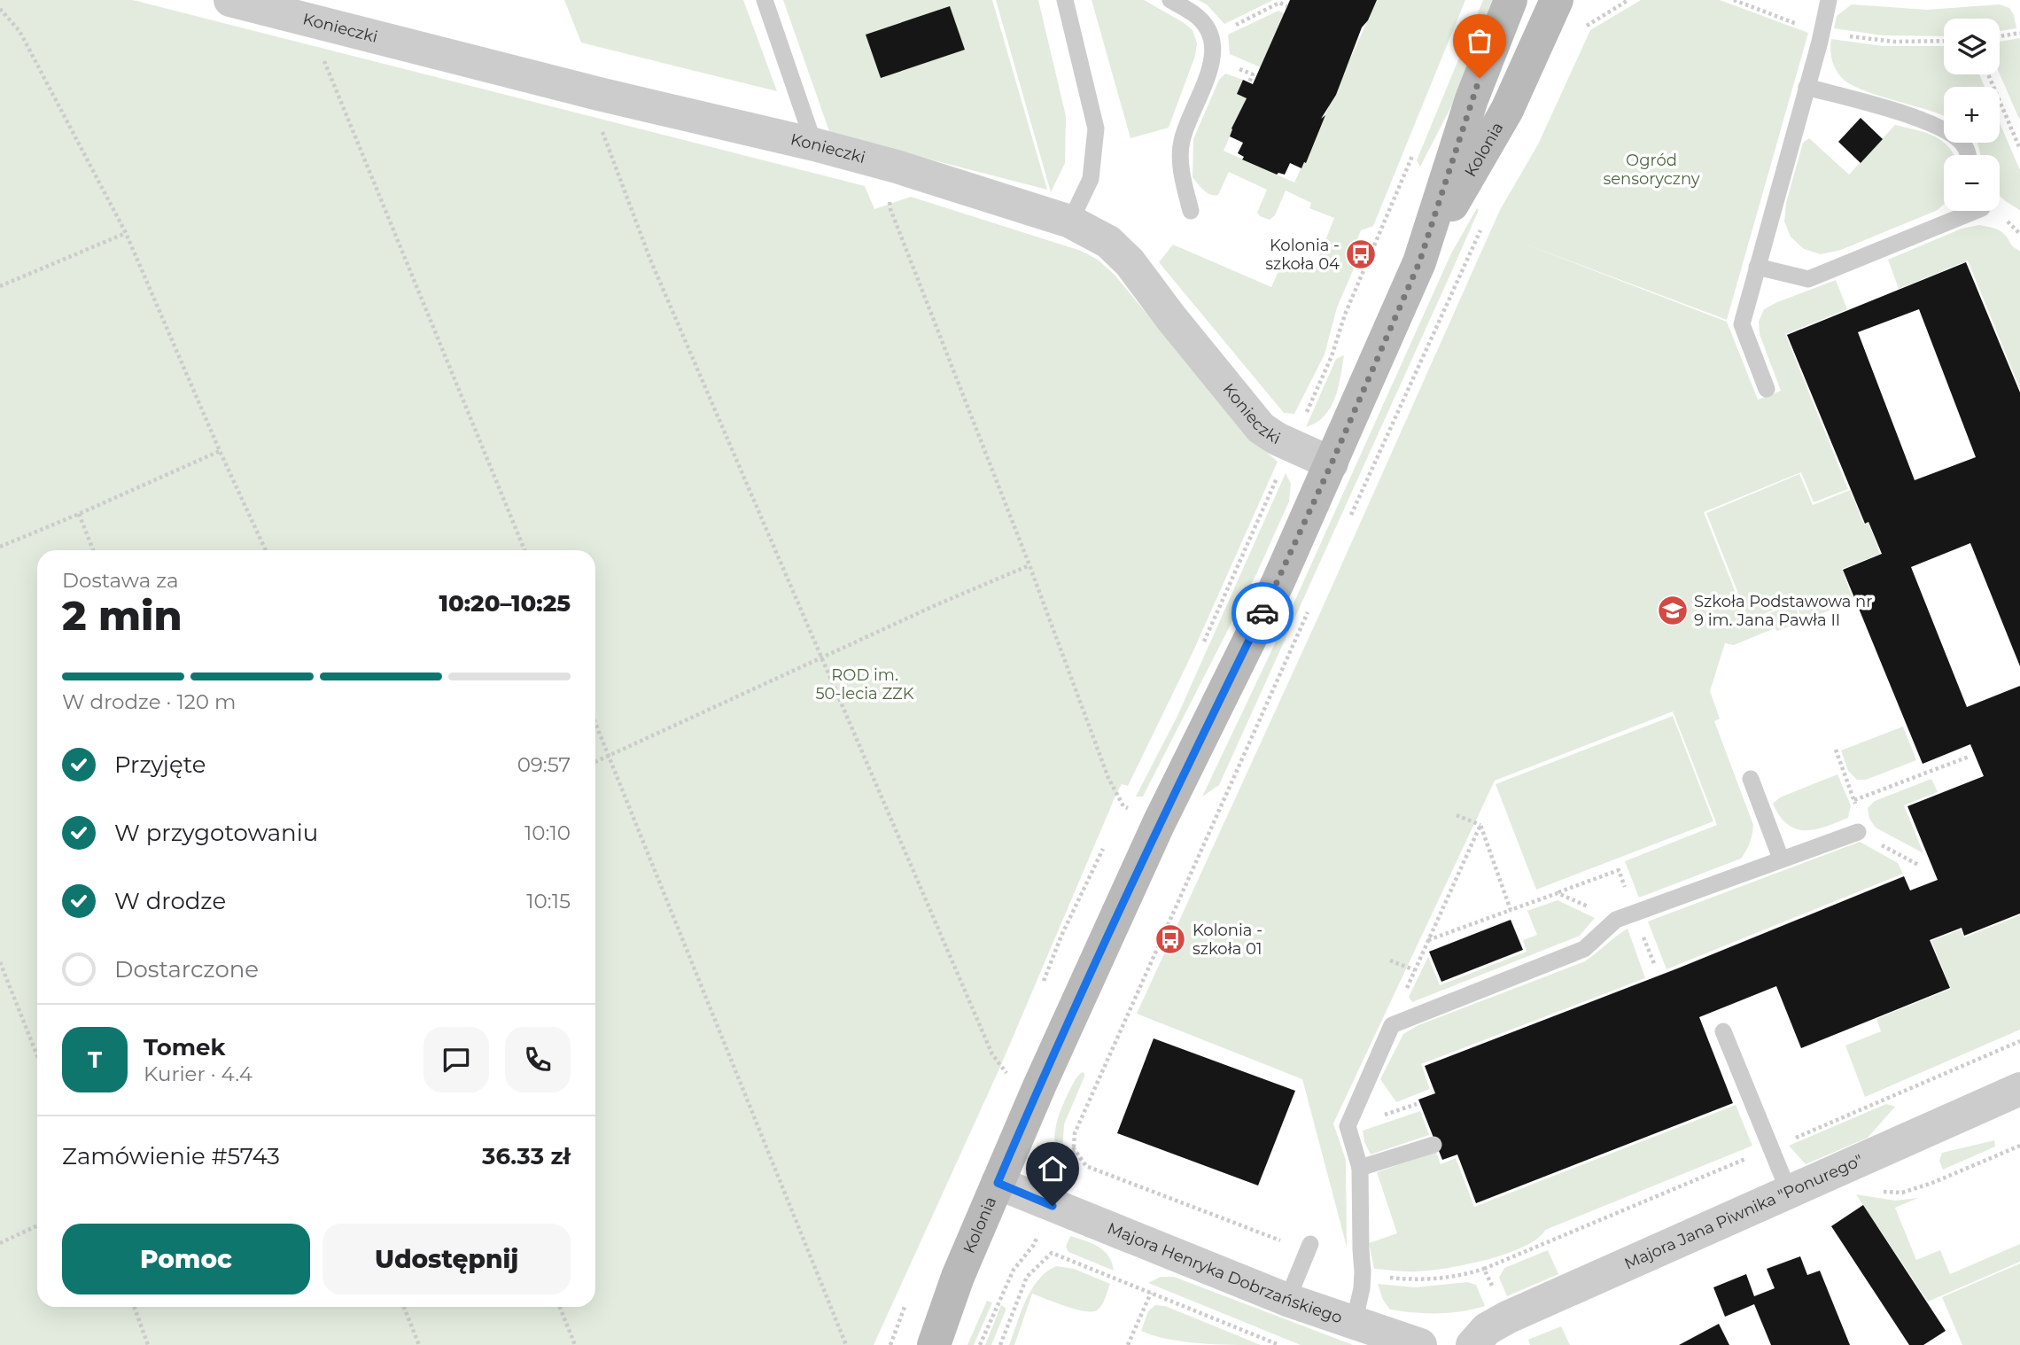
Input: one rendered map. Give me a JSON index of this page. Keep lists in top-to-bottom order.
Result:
{
  "streets": {
    "street": [
      "Konieczki",
      "Kolonia",
      "Majora Jana Piwnika \"Ponurego\"",
      "Majora Henryka Dobrzańskiego"
    ]
  },
  "crossings": [
    ["Konieczki", "Kolonia"],
    ["Kolonia", "Majora Henryka Dobrzańskiego"]
  ],
  "parks": ["Ogród sensoryczny", "ROD im. 50-lecia ZZK"],
  "places": {
    "bus stop": ["Kolonia - szkoła 04", "Kolonia - szkoła 01"],
    "school or university": ["Szkoła Podstawowa nr 9 im. Jana Pawła II"]
  },
  "page": {
    "map_buttons": ["+", "−"],
    "heading": ["2 min", "Dostawa za", "10:20–10:25"],
    "panel": [
      "Tomek",
      "Kurier · 4.4",
      "Zamówienie #5743",
      "36.33 zł"
    ],
    "bar": "W drodze · 120 m",
    "list": [
      ["Przyjęte", "09:57"],
      ["W przygotowaniu", "10:10"],
      ["W drodze", "10:15"],
      "Dostarczone"
    ],
    "round": "T",
    "buttons": ["Pomoc", "Udostępnij"]
  }
}
